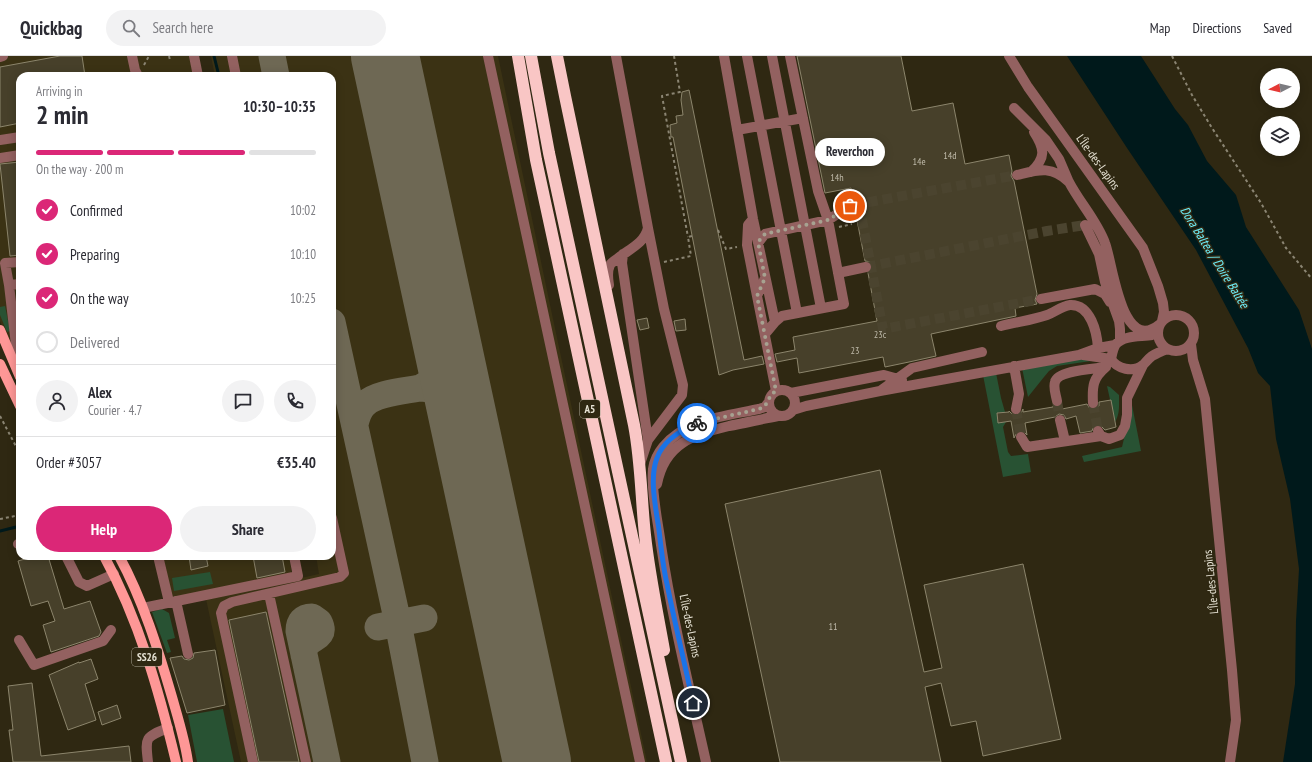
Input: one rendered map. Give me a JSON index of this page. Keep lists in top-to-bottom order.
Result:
{
  "streets": {
    "highway": ["A5"],
    "main road": ["SS26"],
    "street": ["L'Île-des-Lapins"]
  },
  "water": ["Dora Baltea / Doire Baltée"],
  "places": ["Reverchon"],
  "house_numbers": [
    "14d",
    "14e",
    "14h",
    "23c",
    "23",
    "11"
  ],
  "north": "left",
  "page": {
    "header": "Quickbag",
    "search": "Search here",
    "nav": ["Map", "Directions", "Saved"],
    "heading": ["2 min", "Arriving in", "10:30–10:35"],
    "panel": [
      "Alex",
      "Courier · 4.7",
      "Order #3057",
      "€35.40"
    ],
    "bubble": "Reverchon",
    "bar": "On the way · 200 m",
    "list": [
      ["Confirmed", "10:02"],
      ["Preparing", "10:10"],
      ["On the way", "10:25"],
      "Delivered"
    ],
    "buttons": ["Help", "Share"]
  }
}
